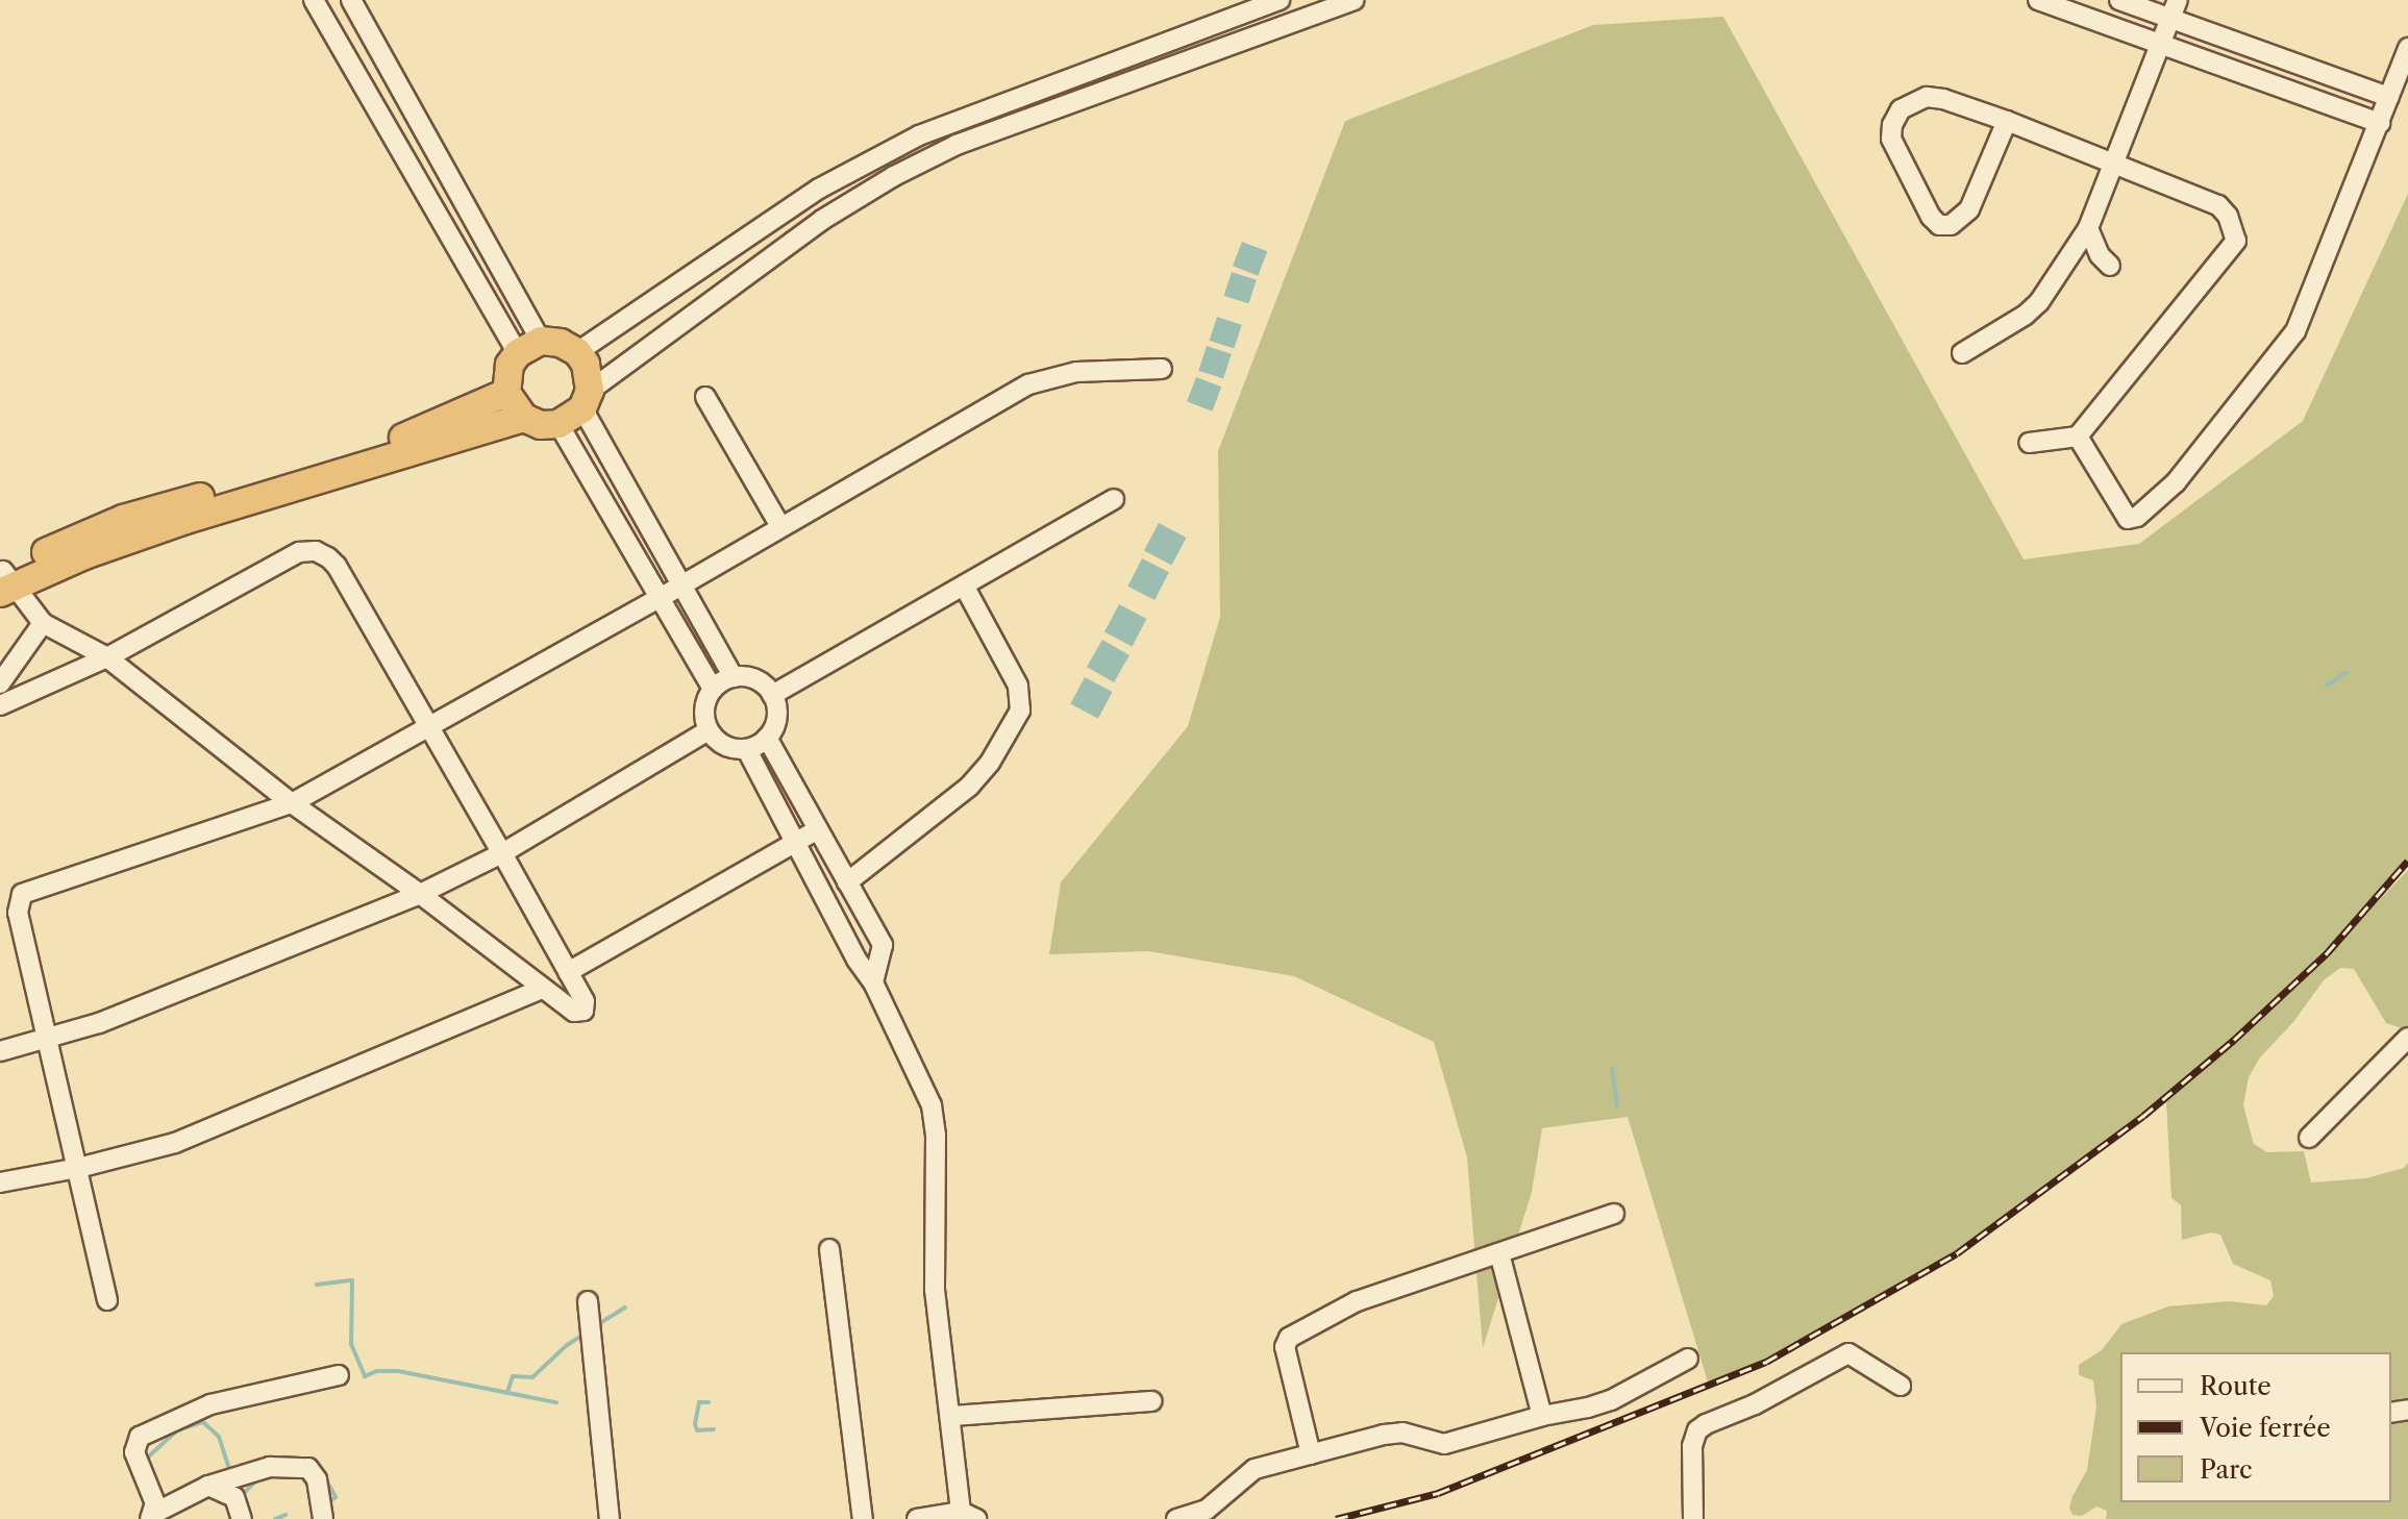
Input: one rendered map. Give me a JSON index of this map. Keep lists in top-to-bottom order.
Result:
{
  "legend": ["Route", "Voie ferrée", "Parc"]
}
